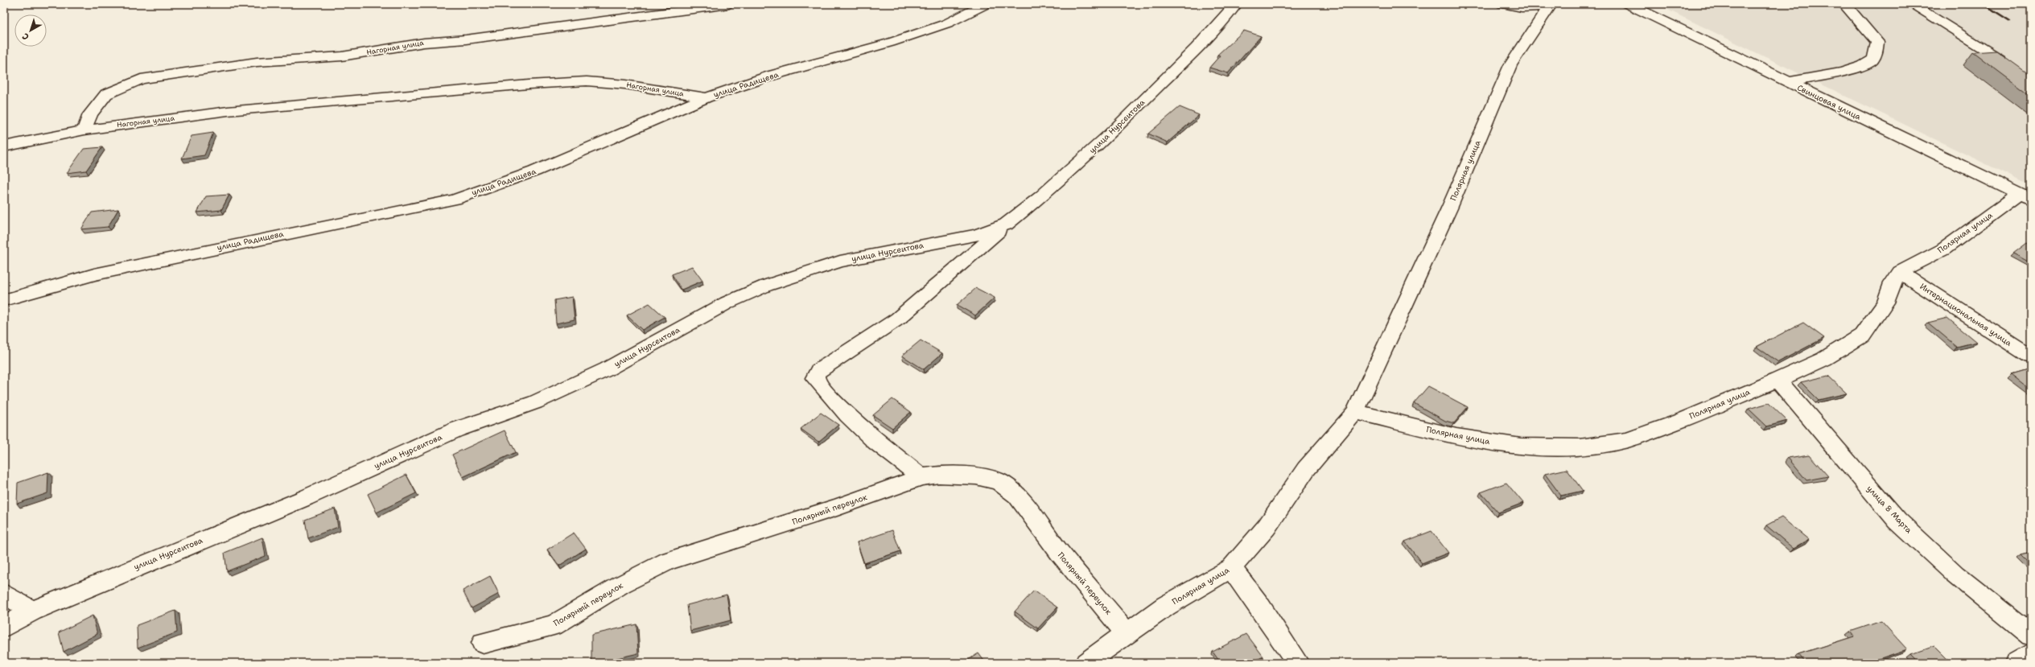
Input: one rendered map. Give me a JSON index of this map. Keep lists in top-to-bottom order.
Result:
{
  "streets": {
    "street": [
      "Нагорная улица",
      "улица Радищева",
      "Свинцовая улица",
      "улица Нурсеитова",
      "Полярная улица",
      "Интернациональная улица",
      "Полярный переулок",
      "улица 8 Марта"
    ]
  },
  "crossings": [
    ["Нагорная улица", "улица Радищева"],
    ["Свинцовая улица", "Полярная улица"],
    ["Полярная улица", "Интернациональная улица"],
    ["Полярная улица", "Полярный переулок"],
    ["Полярная улица", "улица 8 Марта"]
  ],
  "north": "bottom left"
}
